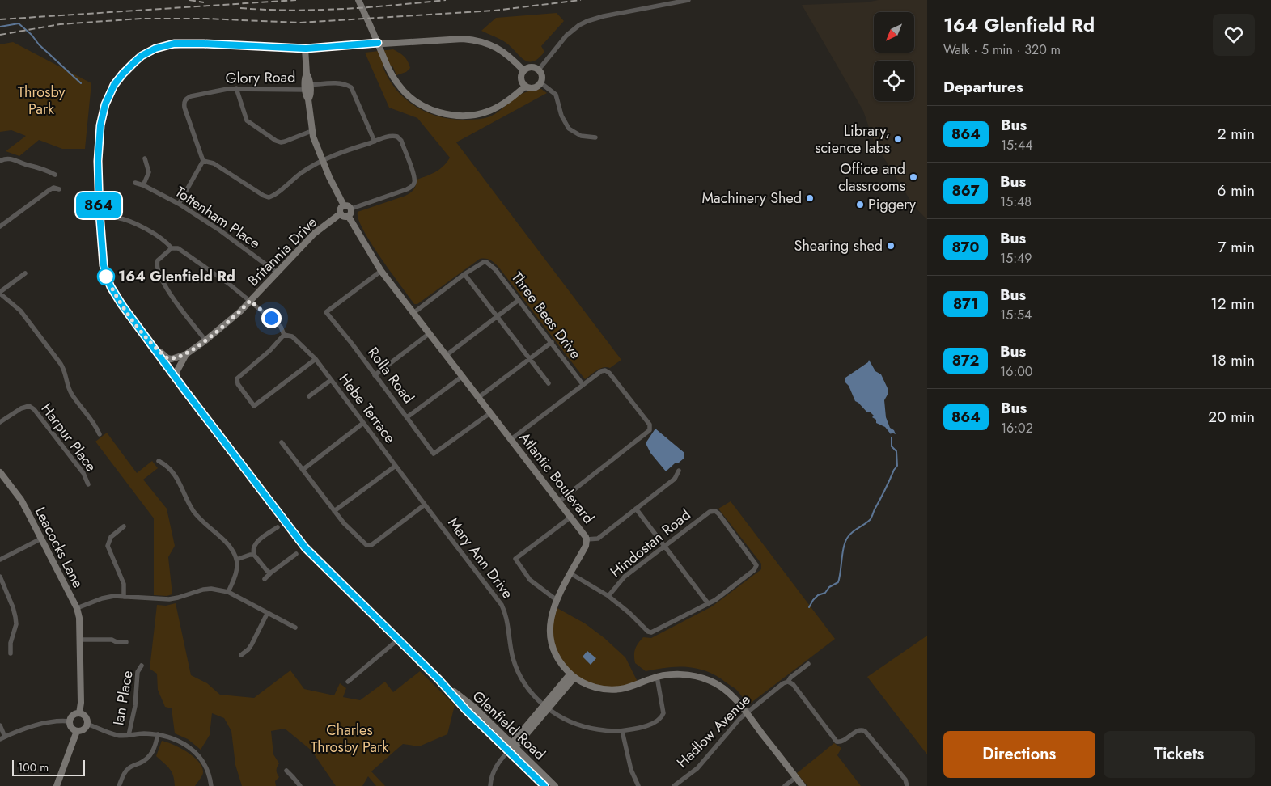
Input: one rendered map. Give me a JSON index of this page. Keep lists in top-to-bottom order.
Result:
{
  "streets": {
    "street": [
      "Glory Road",
      "Tottenham Place",
      "Britannia Drive",
      "Three Bees Drive",
      "Rolla Road",
      "Hebe Terrace",
      "Harpur Place",
      "Atlantic Boulevard",
      "Hindostan Road",
      "Leacocks Lane",
      "Mary Ann Drive",
      "Ian Place",
      "Glenfield Road",
      "Hadlow Avenue"
    ]
  },
  "crossings": [
    ["Tottenham Place", "Britannia Drive"],
    ["Britannia Drive", "Atlantic Boulevard"],
    ["Britannia Drive", "Glenfield Road"],
    ["Rolla Road", "Atlantic Boulevard"],
    ["Hebe Terrace", "Mary Ann Drive"],
    ["Atlantic Boulevard", "Mary Ann Drive"],
    ["Atlantic Boulevard", "Hadlow Avenue"]
  ],
  "parks": ["Throsby Park", "Charles Throsby Park"],
  "places": [
    "Library, science labs",
    "Office and classrooms",
    "Machinery Shed",
    "Piggery",
    "Shearing shed",
    "164 Glenfield Rd"
  ],
  "lines": ["bus line 864"],
  "scale_bar": "100 m",
  "north": "bottom left",
  "page": {
    "on_map": "864",
    "heading": [
      ["164 Glenfield Rd", "Walk · 5 min · 320 m"],
      "Departures"
    ],
    "list": [
      {
        "mark": "864",
        "name": "Bus",
        "note": "15:44",
        "value": "2 min"
      },
      {
        "mark": "867",
        "name": "Bus",
        "note": "15:48",
        "value": "6 min"
      },
      {
        "mark": "870",
        "name": "Bus",
        "note": "15:49",
        "value": "7 min"
      },
      {
        "mark": "871",
        "name": "Bus",
        "note": "15:54",
        "value": "12 min"
      },
      {
        "mark": "872",
        "name": "Bus",
        "note": "16:00",
        "value": "18 min"
      },
      {
        "mark": "864",
        "name": "Bus",
        "note": "16:02",
        "value": "20 min"
      }
    ],
    "buttons": ["Directions", "Tickets"],
    "scale": "100 m"
  }
}
